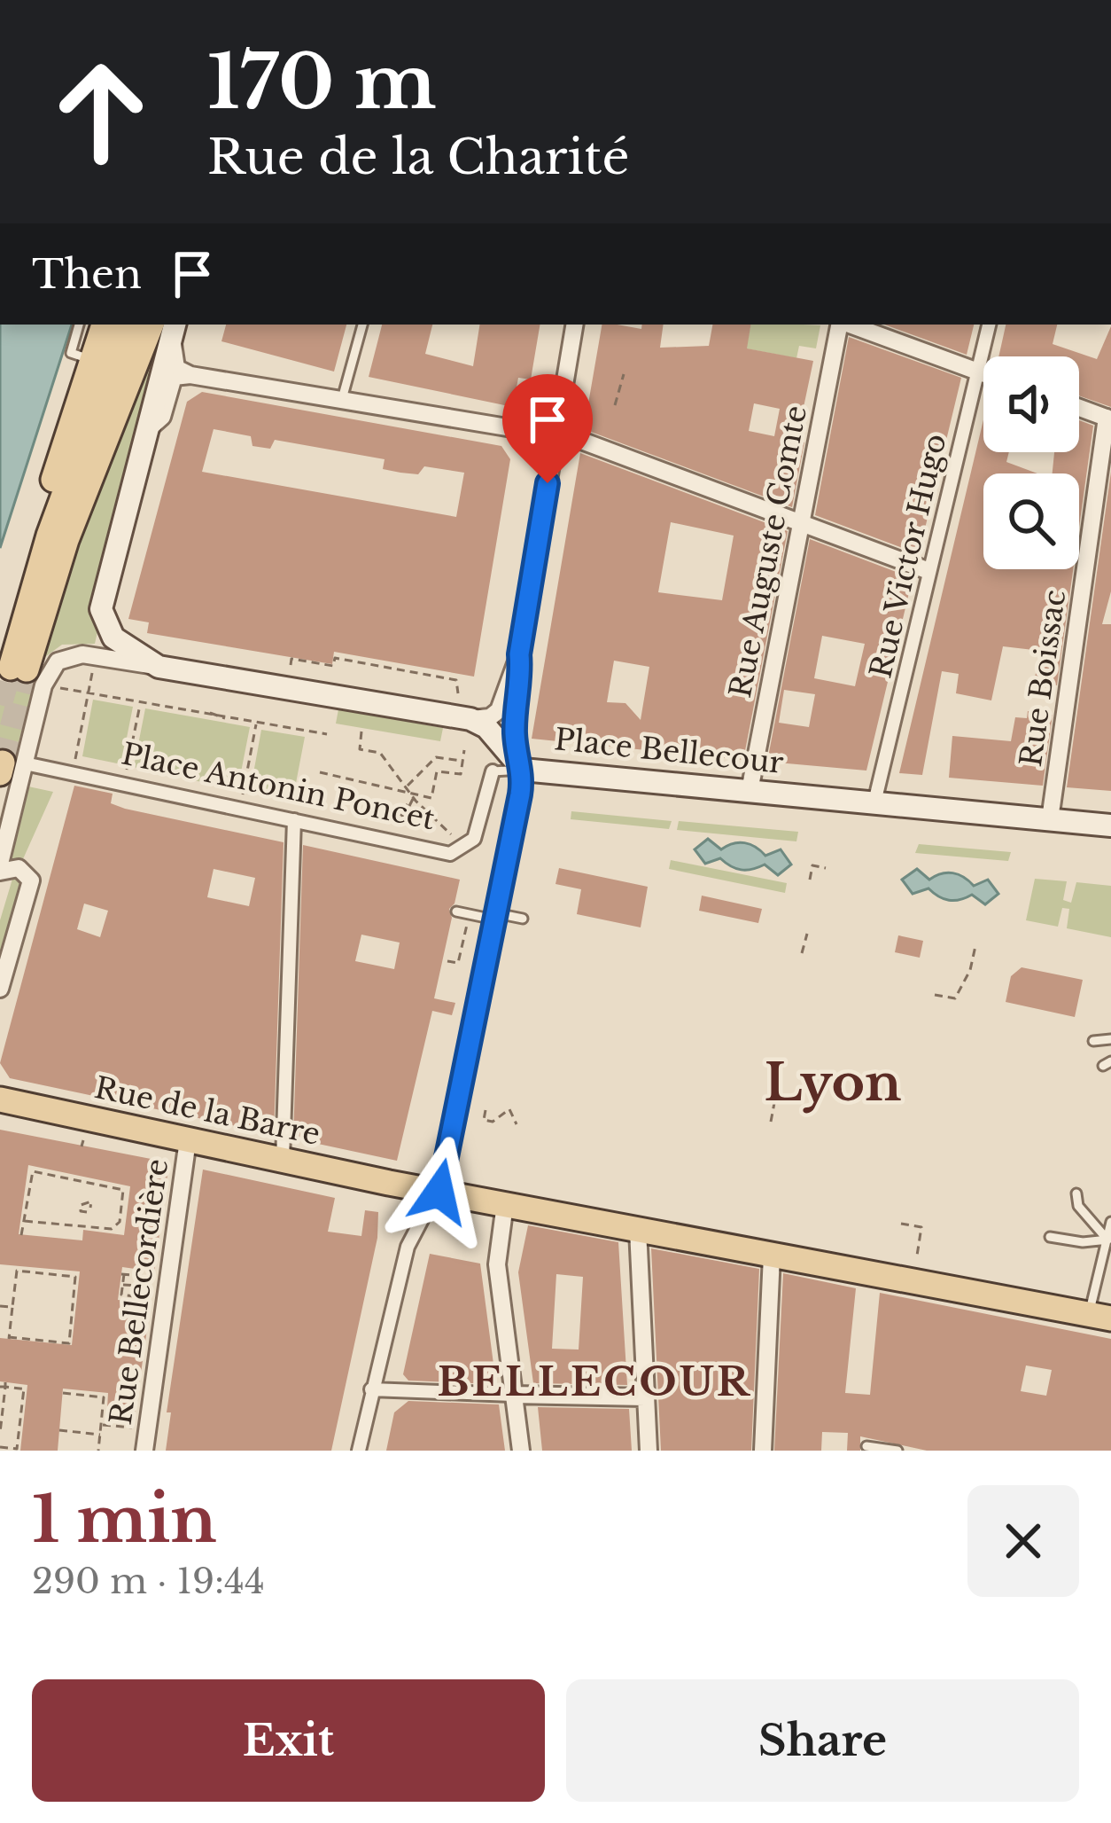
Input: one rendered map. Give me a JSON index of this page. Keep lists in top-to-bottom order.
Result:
{
  "streets": {
    "main road": ["Place Bellecour", "Rue de la Barre"],
    "street": [
      "Rue Auguste Comte",
      "Rue Victor Hugo",
      "Rue Boissac",
      "Place Antonin Poncet",
      "Rue Bellecordière"
    ]
  },
  "crossings": [
    ["Rue Auguste Comte", "Place Bellecour"],
    ["Rue Victor Hugo", "Place Bellecour"],
    ["Rue Boissac", "Place Bellecour"],
    ["Place Bellecour", "Place Antonin Poncet"],
    ["Place Bellecour", "Rue de la Barre"],
    ["Rue de la Barre", "Rue Bellecordière"]
  ],
  "districts": ["Lyon", "BELLECOUR"],
  "page": {
    "turn": ["170 m", "Rue de la Charité"],
    "then": "Then",
    "heading": ["1 min", "290 m · 19:44"],
    "buttons": ["Exit", "Share"]
  }
}
